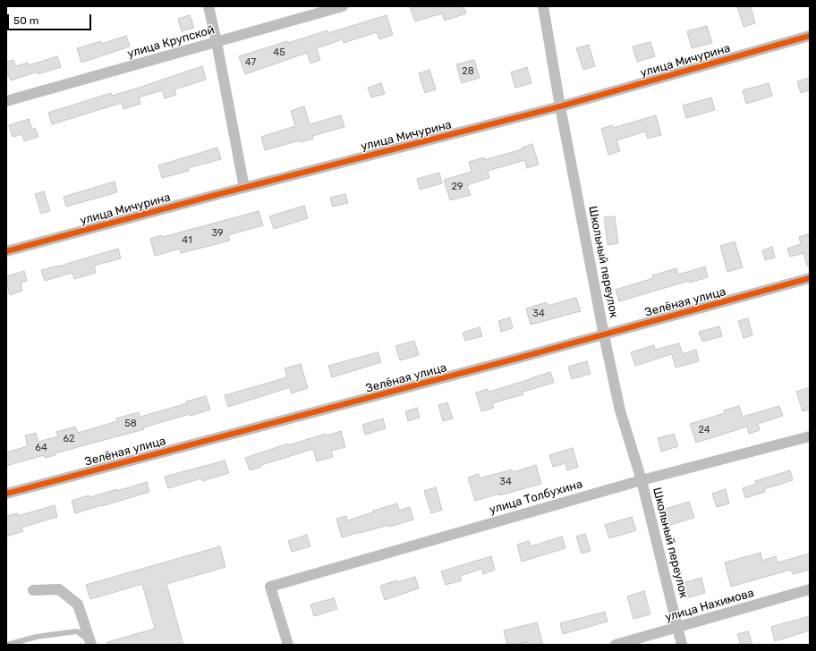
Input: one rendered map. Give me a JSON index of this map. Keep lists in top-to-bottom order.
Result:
{
  "streets": {
    "street": [
      "улица Крупской",
      "улица Мичурина",
      "Школьный переулок",
      "Зелёная улица",
      "улица Толбухина",
      "улица Нахимова"
    ]
  },
  "crossings": [
    ["улица Мичурина", "Школьный переулок"],
    ["Школьный переулок", "Зелёная улица"],
    ["Школьный переулок", "улица Толбухина"],
    ["Школьный переулок", "улица Нахимова"]
  ],
  "house_numbers": [
    "45",
    "47",
    "28",
    "29",
    "39",
    "41",
    "34",
    "58",
    "24",
    "62",
    "64",
    "34"
  ],
  "scale_bar": "50 m"
}
